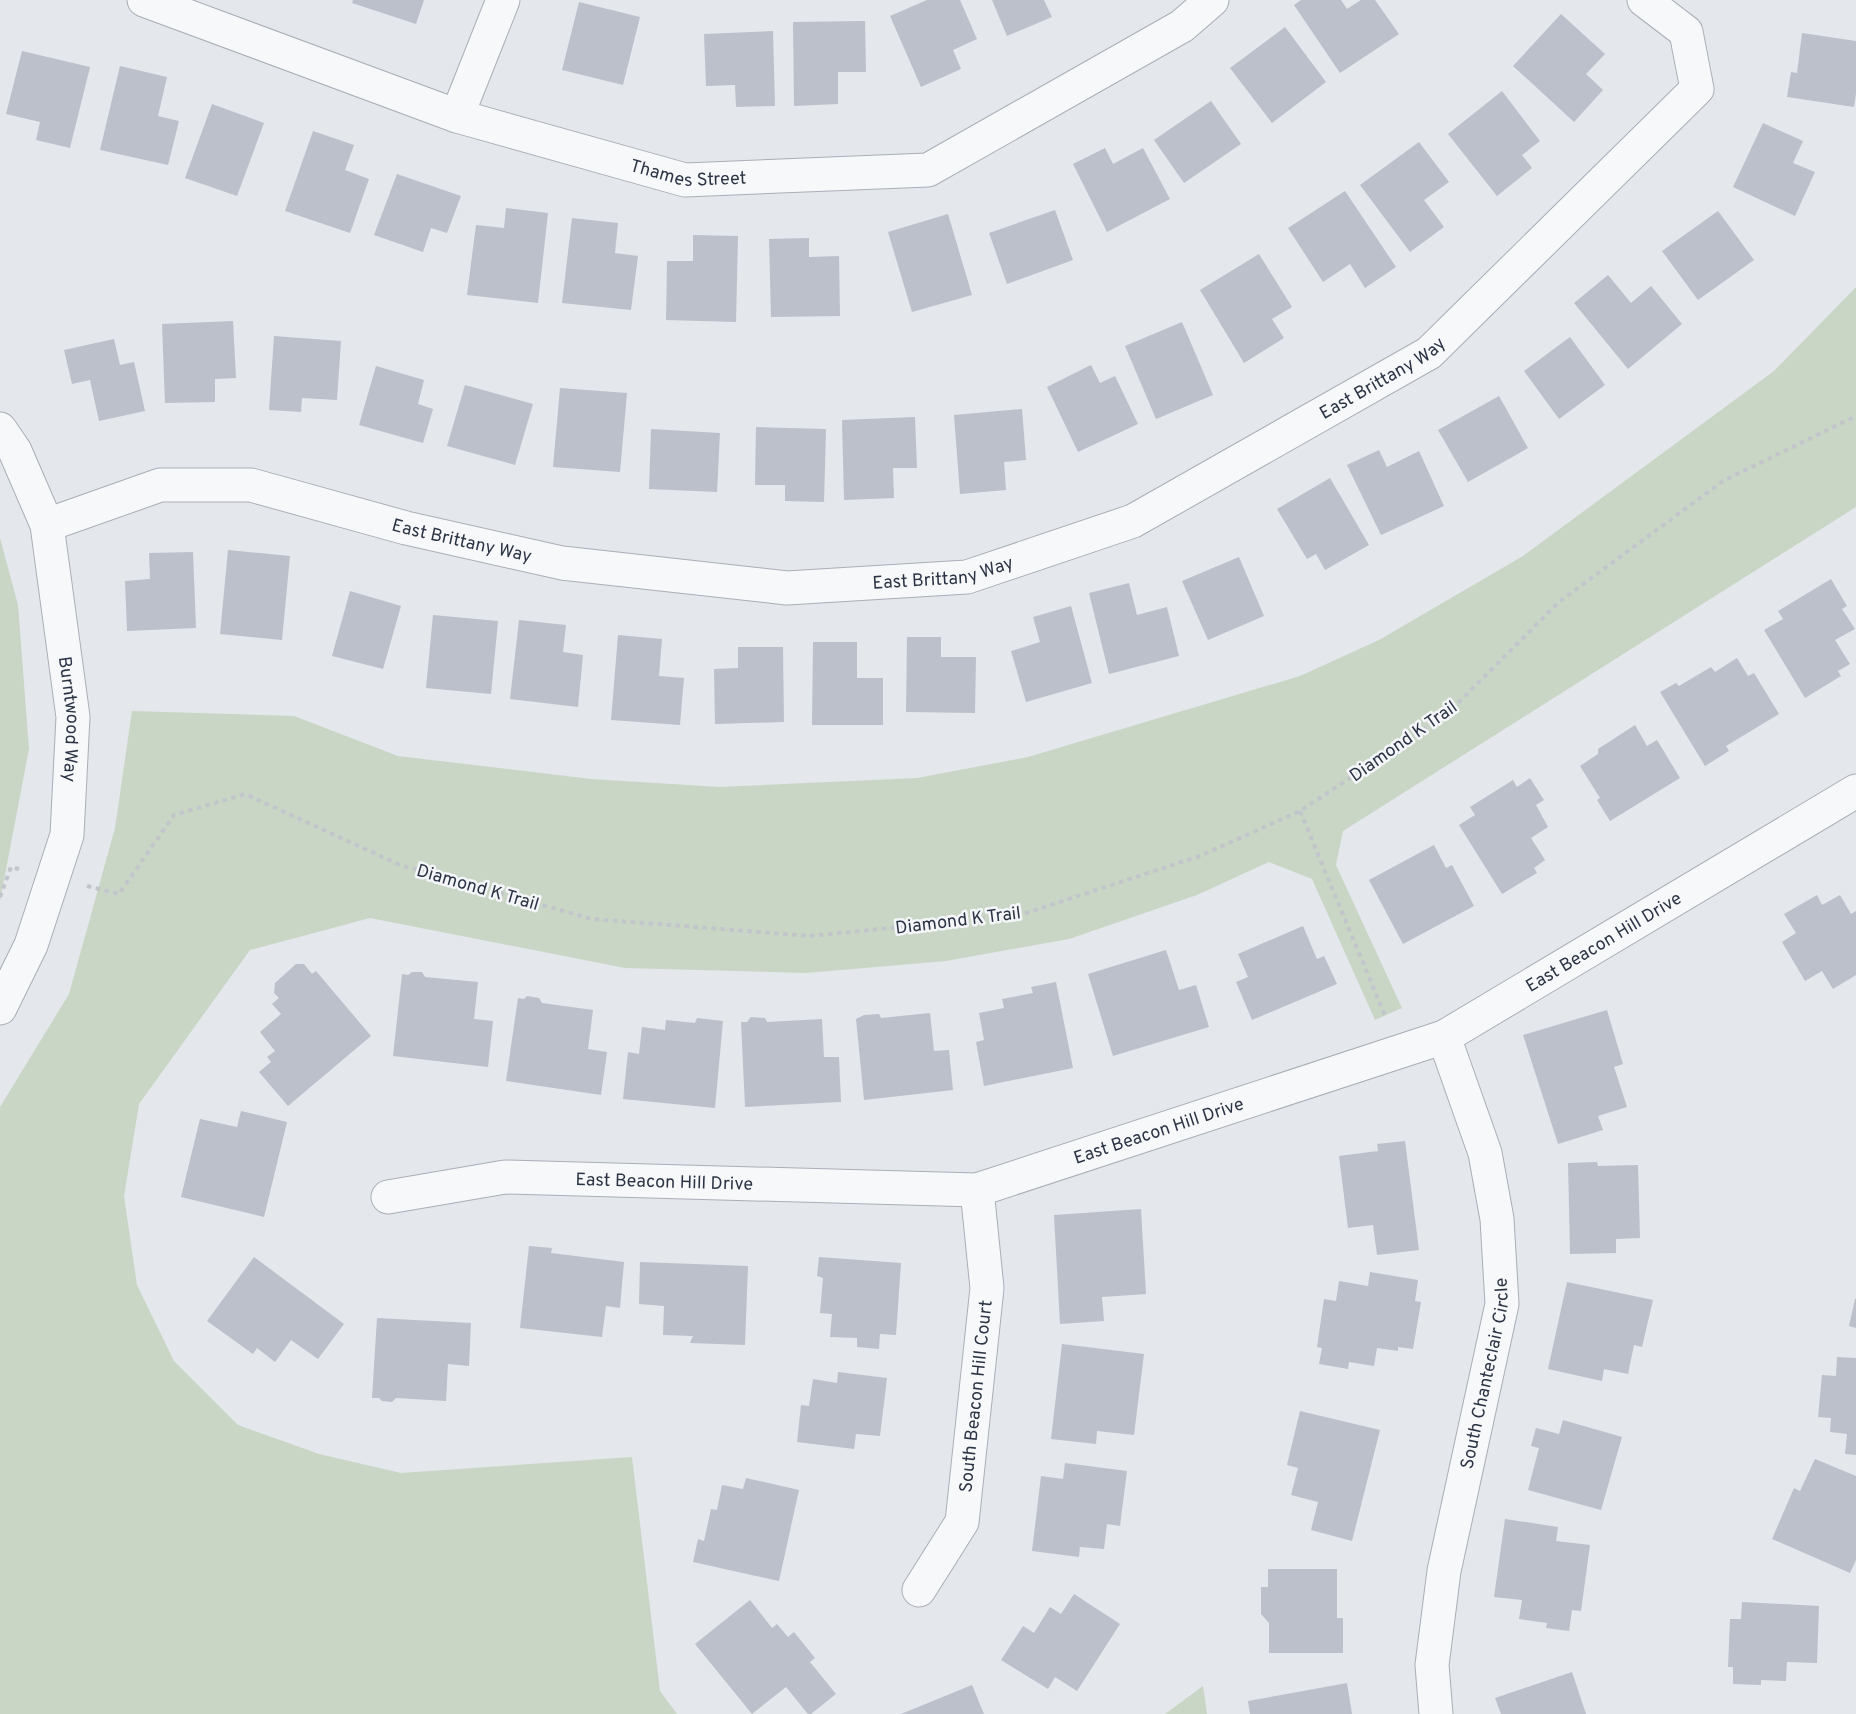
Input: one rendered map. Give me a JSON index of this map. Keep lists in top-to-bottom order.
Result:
{
  "streets": {
    "street": [
      "Thames Street",
      "East Brittany Way",
      "Burntwood Way",
      "East Beacon Hill Drive",
      "South Chanteclair Circle",
      "South Beacon Hill Court"
    ],
    "path": ["Diamond K Trail"]
  },
  "crossings": [
    ["East Brittany Way", "Burntwood Way"],
    ["Burntwood Way", "Diamond K Trail"],
    ["East Beacon Hill Drive", "South Chanteclair Circle"],
    ["East Beacon Hill Drive", "South Beacon Hill Court"]
  ]
}
